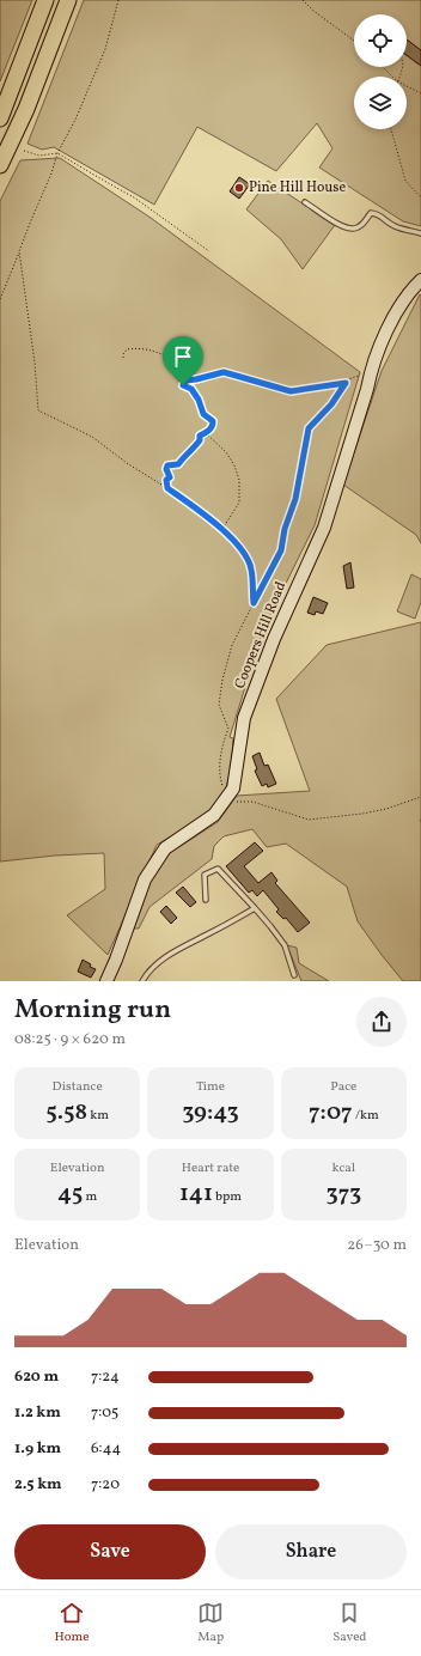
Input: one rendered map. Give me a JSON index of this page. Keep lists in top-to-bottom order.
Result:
{
  "streets": {
    "street": ["Coopers Hill Road"]
  },
  "places": ["Pine Hill House"],
  "page": {
    "heading": ["Morning run", "08:25 · 9 × 620 m"],
    "stats": [
      ["Distance", "5.58 km"],
      ["Time", "39:43"],
      ["Pace", "7:07 /km"],
      ["Elevation", "45 m"],
      ["Heart rate", "141 bpm"],
      ["kcal", "373"]
    ],
    "chart": ["Elevation", "26–30 m"],
    "list": [
      {
        "name": "620 m",
        "note": "7:24"
      },
      {
        "name": "1.2 km",
        "note": "7:05"
      },
      {
        "name": "1.9 km",
        "note": "6:44"
      },
      {
        "name": "2.5 km",
        "note": "7:20"
      }
    ],
    "buttons": ["Save", "Share"],
    "tabs": ["Home", "Map", "Saved"]
  }
}
